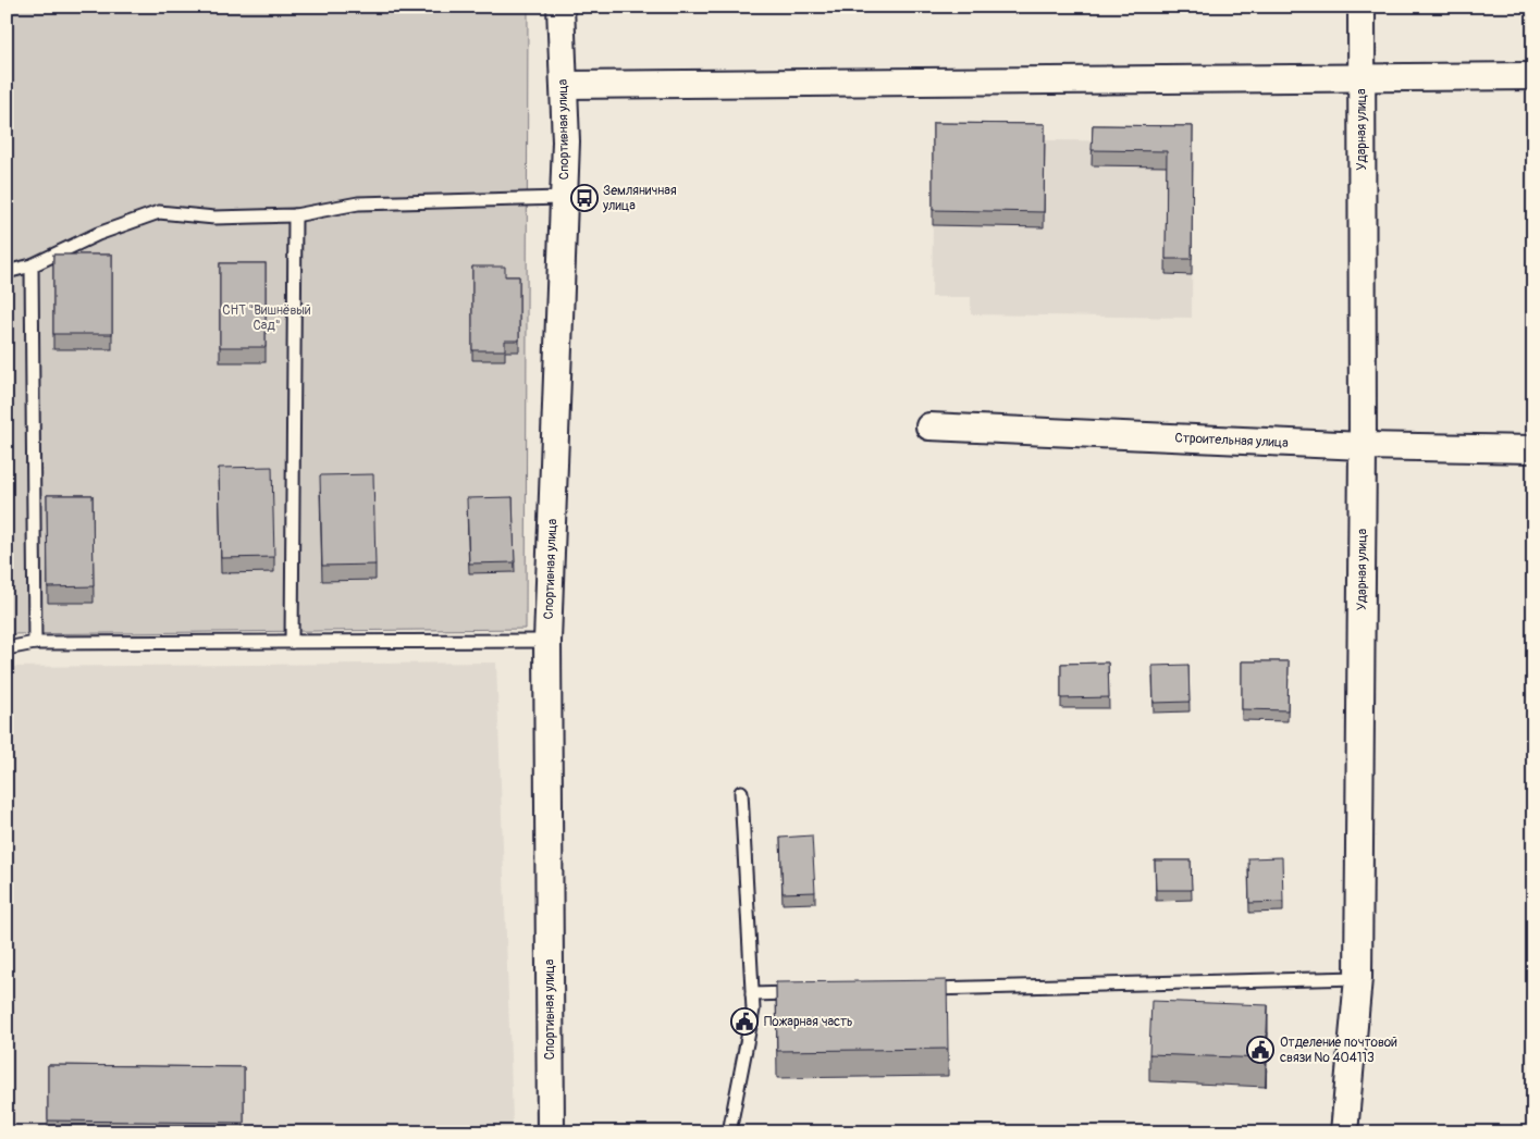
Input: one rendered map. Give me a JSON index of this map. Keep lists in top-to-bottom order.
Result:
{
  "streets": {
    "street": ["Спортивная улица", "Ударная улица", "Строительная улица"]
  },
  "crossings": [
    ["Ударная улица", "Строительная улица"]
  ],
  "parks": ["СНТ \"Вишнёвый Сад\""],
  "places": {
    "bus stop": ["Земляничная улица"],
    "public building": ["Пожарная часть", "Отделение почтовой связи № 404113"]
  }
}
